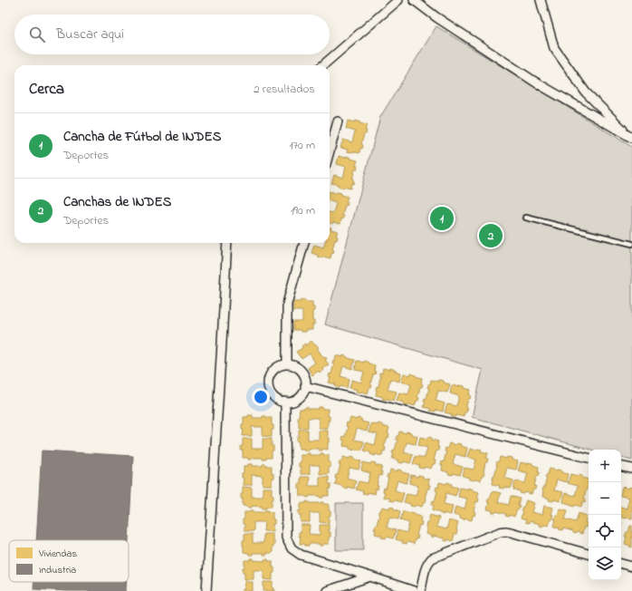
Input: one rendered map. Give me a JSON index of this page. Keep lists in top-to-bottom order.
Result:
{
  "legend": ["Viviendas", "Industria"],
  "page": {
    "search": "Buscar aquí",
    "heading": ["Cerca", "2 resultados"],
    "list": [
      {
        "mark": "1",
        "name": "Cancha de Fútbol de INDES",
        "note": "Deportes",
        "value": "170 m"
      },
      {
        "mark": "2",
        "name": "Canchas de INDES",
        "note": "Deportes",
        "value": "190 m"
      }
    ],
    "pins": ["1", "2"],
    "map_buttons": ["+", "−"]
  }
}
